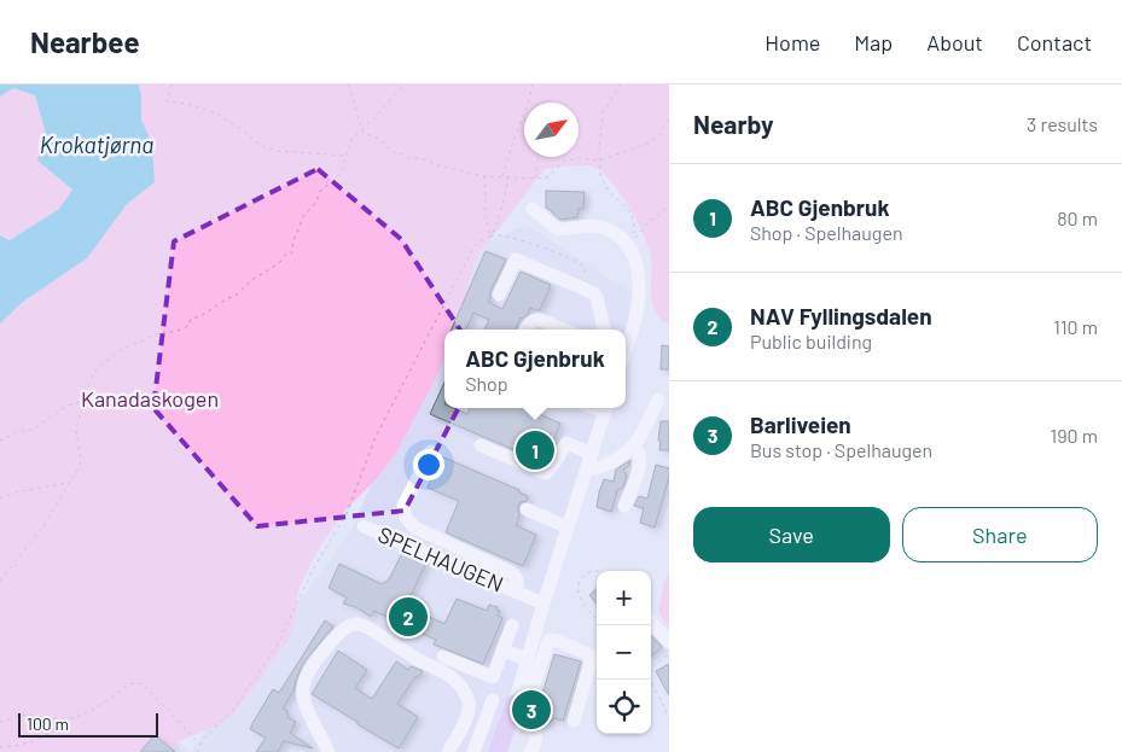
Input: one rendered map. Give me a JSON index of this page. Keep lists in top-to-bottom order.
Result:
{
  "streets": {
    "street": ["SPELHAUGEN"]
  },
  "water": ["Krokatjørna"],
  "parks": ["Kanadaskogen"],
  "scale_bar": "100 m",
  "north": "top right",
  "page": {
    "header": "Nearbee",
    "nav": [
      "Home",
      "Map",
      "About",
      "Contact"
    ],
    "heading": ["Nearby", "3 results"],
    "list": [
      {
        "mark": "1",
        "name": "ABC Gjenbruk",
        "note": "Shop · Spelhaugen",
        "value": "80 m"
      },
      {
        "mark": "2",
        "name": "NAV Fyllingsdalen",
        "note": "Public building",
        "value": "110 m"
      },
      {
        "mark": "3",
        "name": "Barliveien",
        "note": "Bus stop · Spelhaugen",
        "value": "190 m"
      }
    ],
    "popup": ["ABC Gjenbruk", "Shop"],
    "pins": ["1", "2", "3"],
    "buttons": ["Save", "Share"],
    "map_buttons": ["+", "−"],
    "scale": "100 m"
  }
}
